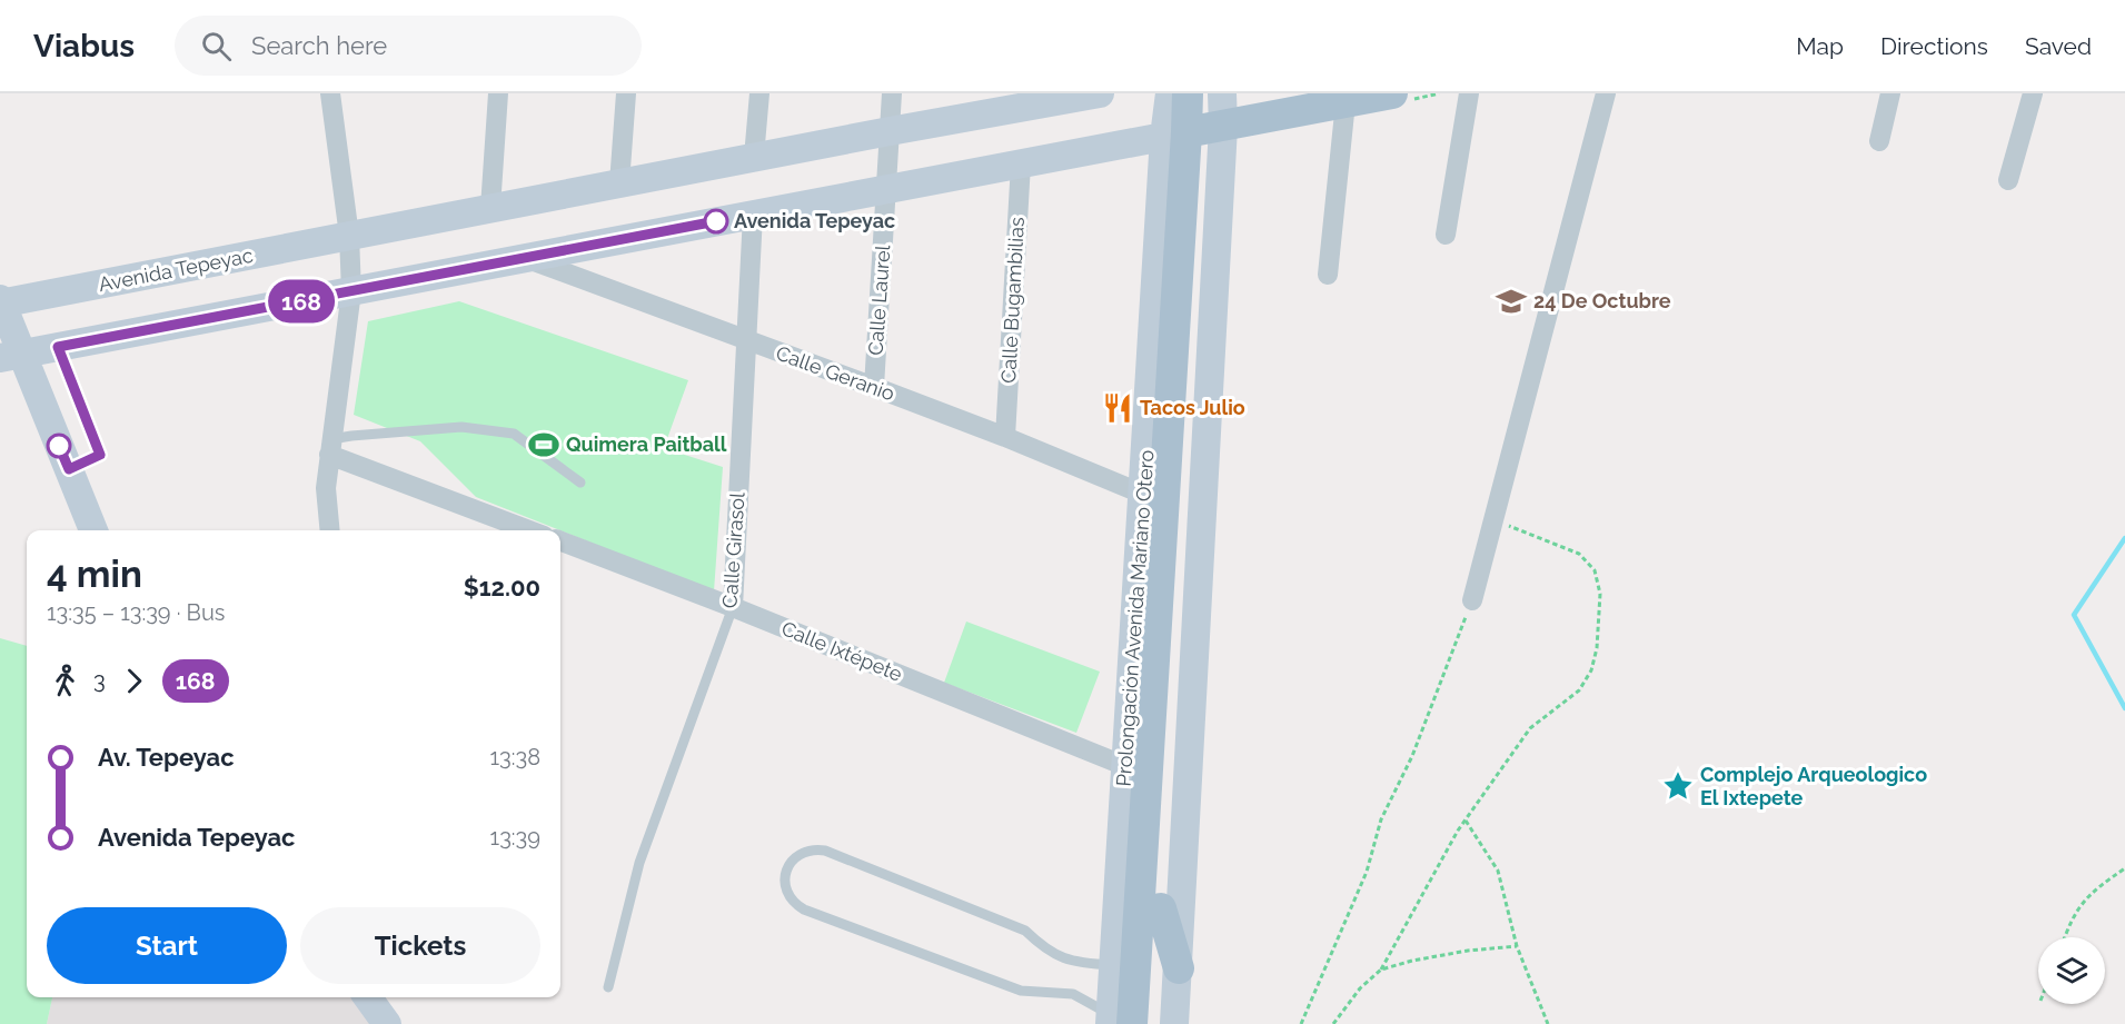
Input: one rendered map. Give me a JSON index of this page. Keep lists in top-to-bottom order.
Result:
{
  "streets": {
    "main road": ["Prolongación Avenida Mariano Otero"],
    "street": [
      "Avenida Tepeyac",
      "Calle Laurel",
      "Calle Bugambilias",
      "Calle Geranio",
      "Calle Girasol",
      "Calle Ixtépete"
    ]
  },
  "crossings": [
    ["Avenida Tepeyac", "Calle Laurel"],
    ["Calle Laurel", "Calle Geranio"],
    ["Calle Bugambilias", "Calle Geranio"],
    ["Calle Geranio", "Calle Girasol"],
    ["Calle Geranio", "Prolongación Avenida Mariano Otero"],
    ["Calle Girasol", "Calle Ixtépete"],
    ["Prolongación Avenida Mariano Otero", "Calle Ixtépete"]
  ],
  "places": {
    "other": ["Avenida Tepeyac"],
    "school or university": ["24 De Octubre"],
    "restaurant": ["Tacos Julio"],
    "sports": ["Quimera Paitball"],
    "place": ["Complejo Arqueologico El Ixtepete"]
  },
  "lines": ["bus line 168"],
  "page": {
    "header": "Viabus",
    "search": "Search here",
    "nav": ["Map", "Directions", "Saved"],
    "on_map": "168",
    "heading": ["4 min", "13:35 – 13:39 · Bus", "$12.00"],
    "legs": ["3", "168"],
    "list": [
      {
        "name": "Av. Tepeyac",
        "value": "13:38"
      },
      {
        "name": "Avenida Tepeyac",
        "value": "13:39"
      }
    ],
    "buttons": ["Start", "Tickets"]
  }
}
